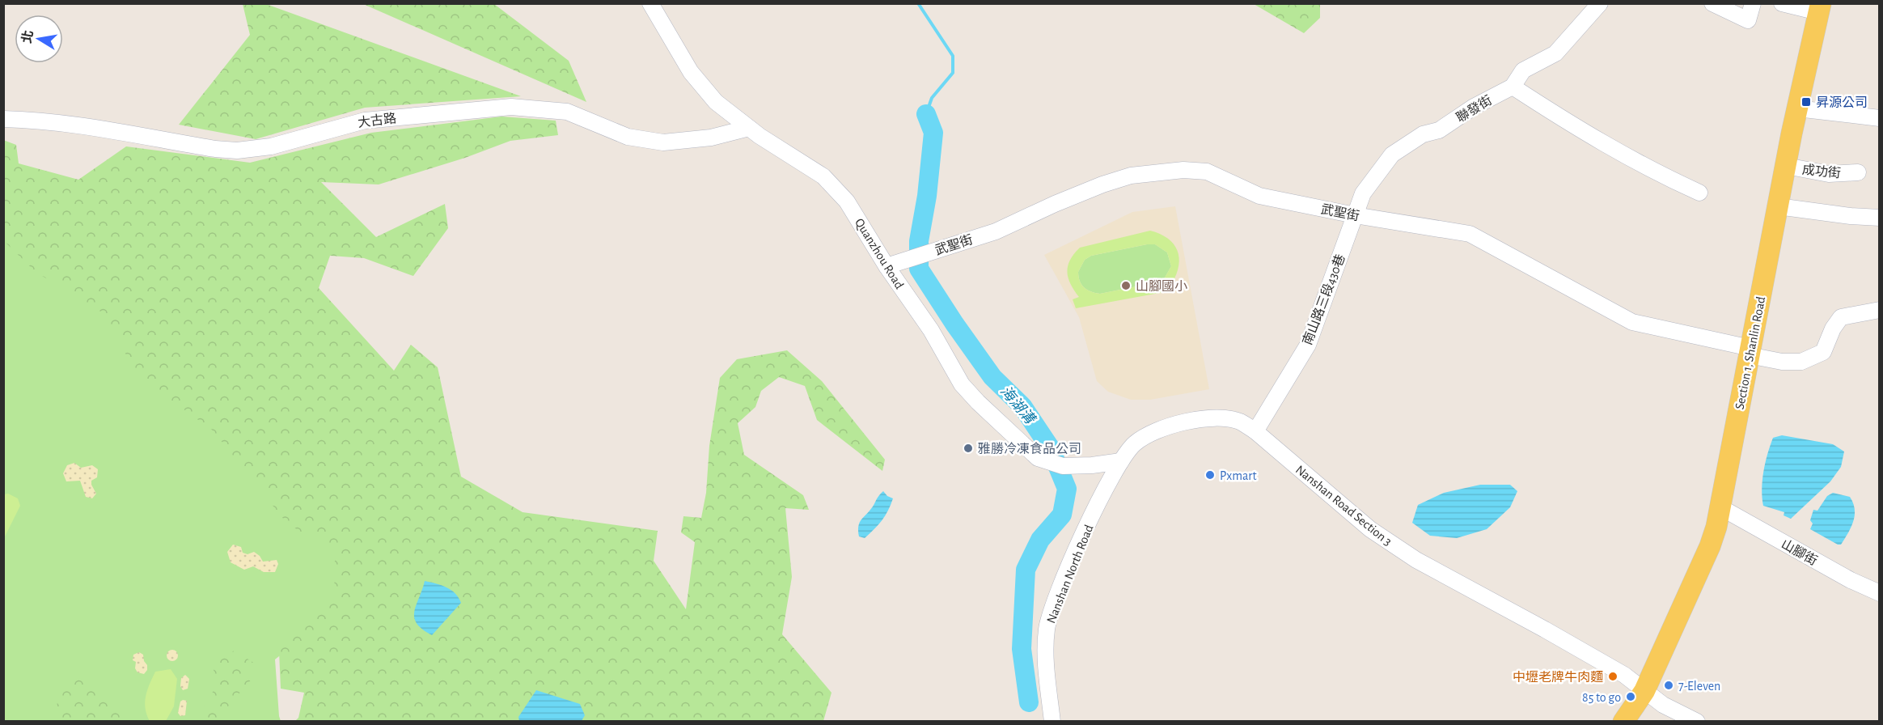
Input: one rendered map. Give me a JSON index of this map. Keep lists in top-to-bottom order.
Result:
{
  "streets": {
    "main road": ["Section 1, Shanlin Road"],
    "street": [
      "聯發街",
      "大古路",
      "成功街",
      "武聖街",
      "Quanzhou Road",
      "南山路三段430巷",
      "Nanshan Road Section 3",
      "山腳街",
      "Nanshan North Road"
    ]
  },
  "crossings": [
    ["聯發街", "武聖街"],
    ["聯發街", "南山路三段430巷"],
    ["大古路", "Quanzhou Road"],
    ["成功街", "Section 1, Shanlin Road"],
    ["武聖街", "Quanzhou Road"],
    ["武聖街", "南山路三段430巷"],
    ["武聖街", "Section 1, Shanlin Road"],
    ["Quanzhou Road", "Nanshan Road Section 3"],
    ["Quanzhou Road", "Nanshan North Road"],
    ["南山路三段430巷", "Nanshan Road Section 3"],
    ["Section 1, Shanlin Road", "Nanshan Road Section 3"],
    ["Section 1, Shanlin Road", "山腳街"],
    ["Nanshan Road Section 3", "Nanshan North Road"]
  ],
  "water": ["海湖溝"],
  "places": {
    "transit": ["昇源公司"],
    "other": [
      "山腳國小",
      "雅勝冷凍食品公司",
      "Pxmart",
      "中壢老牌牛肉麵",
      "7-Eleven",
      "85 to go"
    ]
  },
  "north": "left"
}
